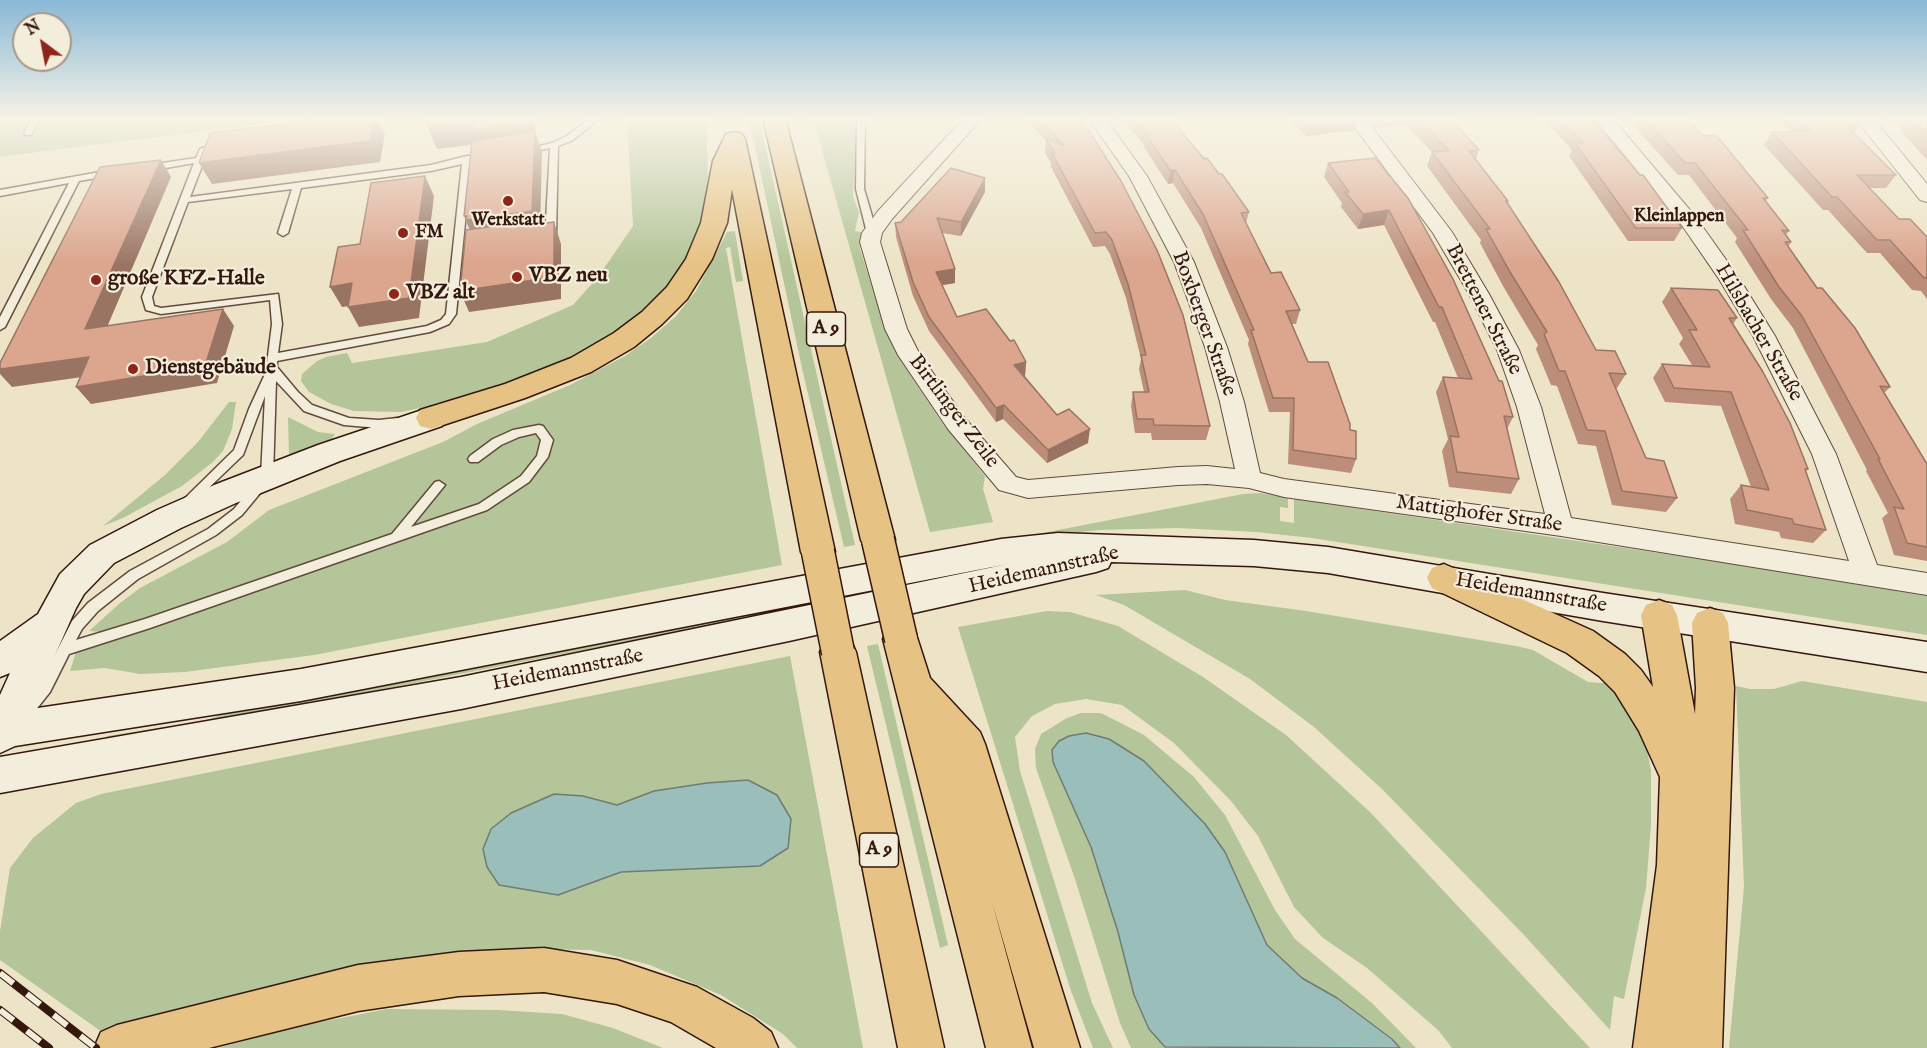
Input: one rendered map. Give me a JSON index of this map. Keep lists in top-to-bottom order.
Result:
{
  "streets": {
    "highway": ["A 9"],
    "main road": ["Heidemannstraße"],
    "street": [
      "Brettener Straße",
      "Boxberger Straße",
      "Hilsbacher Straße",
      "Birtlinger Zeile",
      "Mattighofer Straße"
    ]
  },
  "crossings": [
    ["Brettener Straße", "Mattighofer Straße"],
    ["Boxberger Straße", "Mattighofer Straße"],
    ["Hilsbacher Straße", "Mattighofer Straße"],
    ["Birtlinger Zeile", "Mattighofer Straße"]
  ],
  "districts": ["Kleinlappen"],
  "places": [
    "Werkstatt",
    "FM",
    "VBZ neu",
    "große KFZ-Halle",
    "VBZ alt",
    "Dienstgebäude"
  ],
  "north": "top left"
}
